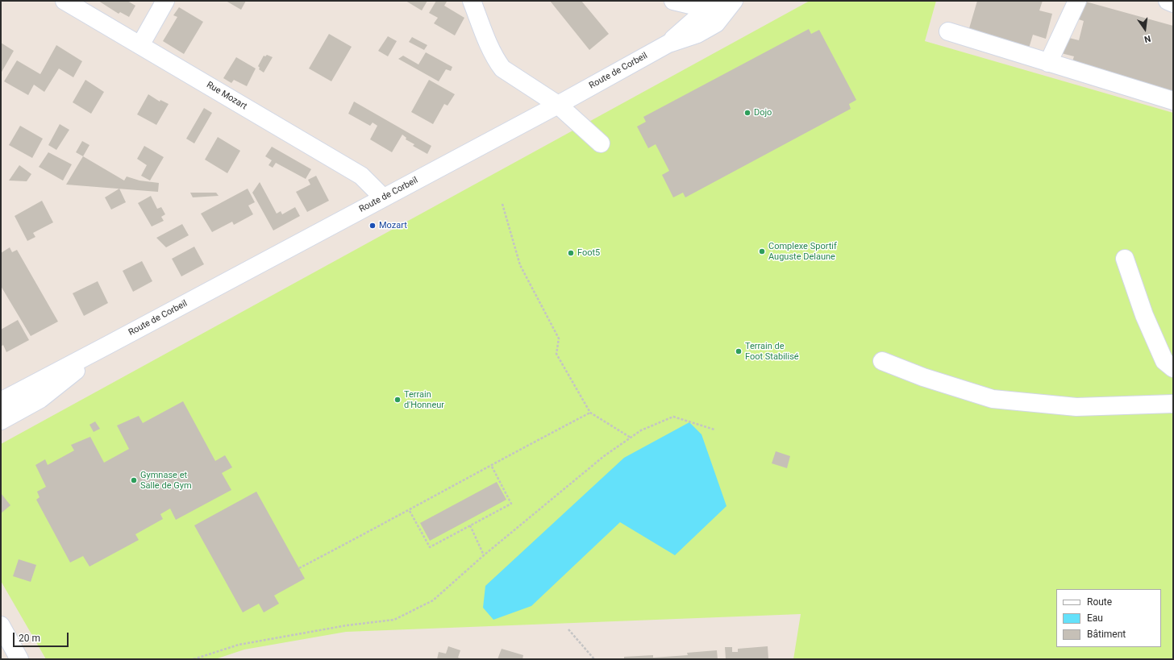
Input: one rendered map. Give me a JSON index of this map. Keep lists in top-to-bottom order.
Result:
{
  "streets": {
    "street": ["Route de Corbeil", "Rue Mozart"]
  },
  "crossings": [
    ["Route de Corbeil", "Rue Mozart"]
  ],
  "places": [
    "Dojo",
    "Mozart",
    "Complexe Sportif Auguste Delaune",
    "Foot5",
    "Terrain de Foot Stabilisé",
    "Terrain d'Honneur",
    "Gymnase et Salle de Gym"
  ],
  "legend": ["Route", "Eau", "Bâtiment"],
  "scale_bar": "20 m",
  "north": "bottom"
}
